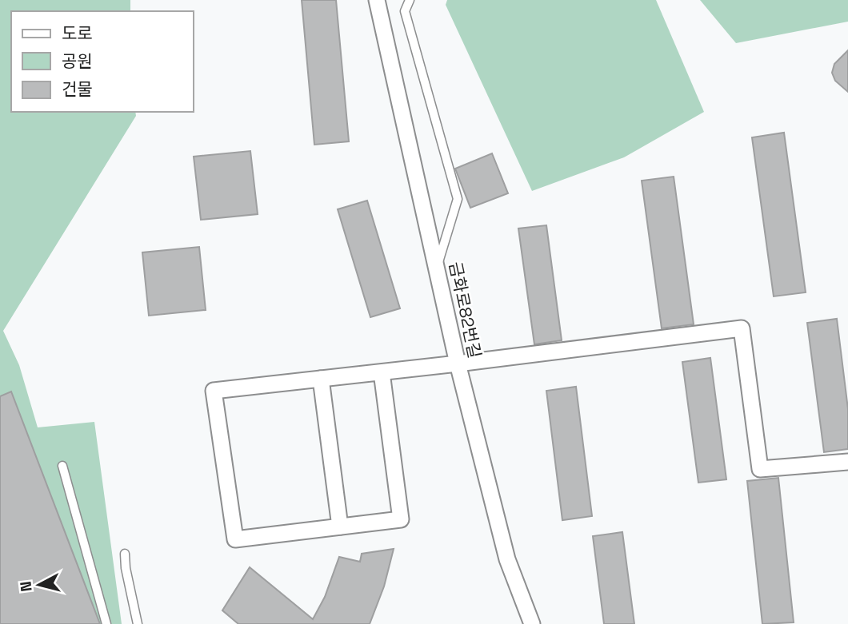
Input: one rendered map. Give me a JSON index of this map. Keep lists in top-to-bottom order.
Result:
{
  "streets": {
    "street": ["금화로82번길"]
  },
  "legend": ["도로", "공원", "건물"],
  "north": "left"
}
